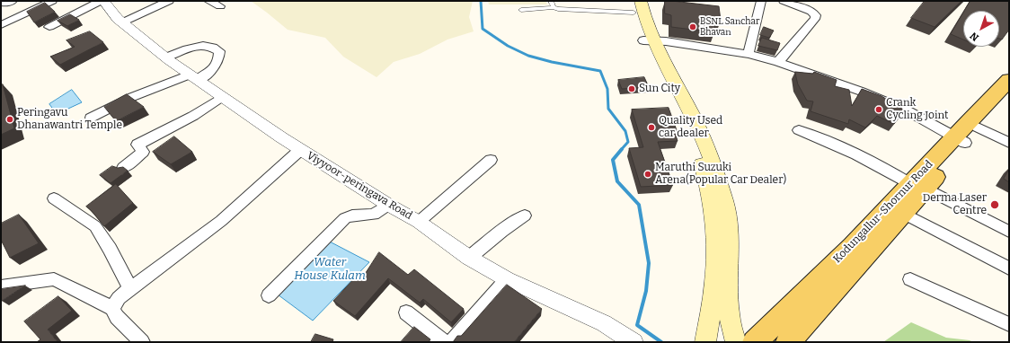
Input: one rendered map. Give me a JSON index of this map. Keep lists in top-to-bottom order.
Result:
{
  "streets": {
    "main road": ["Kodungallur-Shornur Road"],
    "street": ["Viyyoor-peringava Road"]
  },
  "water": ["Water House Kulam"],
  "places": [
    "BSNL Sanchar Bhavan",
    "Sun City",
    "Crank Cycling Joint",
    "Peringavu Dhanawantri Temple",
    "Quality Used car dealer",
    "Maruthi Suzuki Arena(Popular Car Dealer)",
    "Derma Laser Centre"
  ],
  "north": "bottom left"
}
